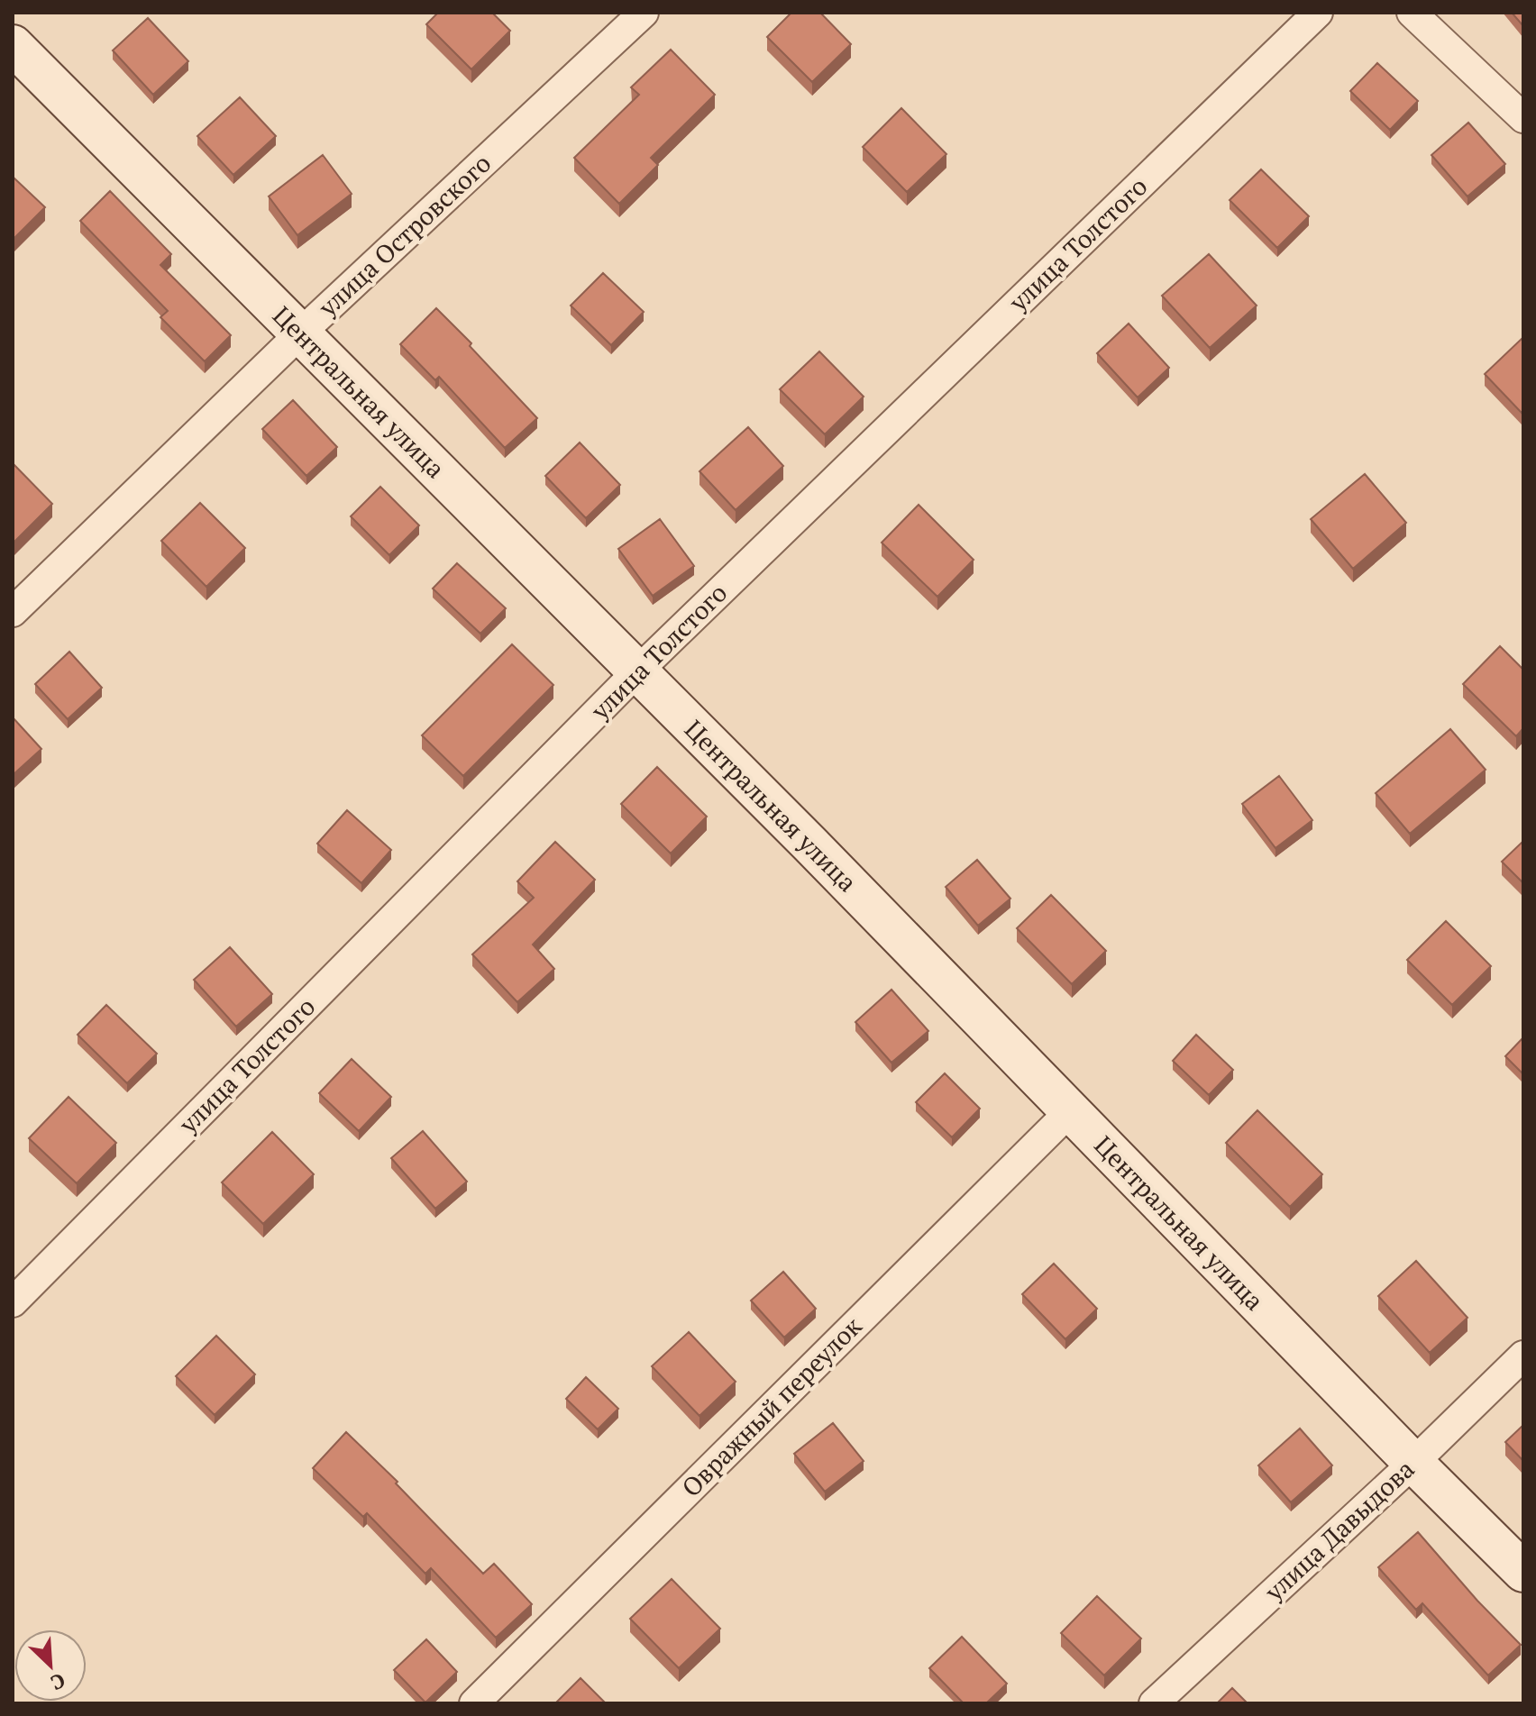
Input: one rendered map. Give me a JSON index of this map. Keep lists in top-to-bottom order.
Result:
{
  "streets": {
    "street": [
      "улица Островского",
      "улица Толстого",
      "Центральная улица",
      "Овражный переулок",
      "улица Давыдова"
    ]
  },
  "crossings": [
    ["улица Островского", "Центральная улица"],
    ["улица Толстого", "Центральная улица"],
    ["Центральная улица", "Овражный переулок"],
    ["Центральная улица", "улица Давыдова"]
  ],
  "north": "bottom right"
}
